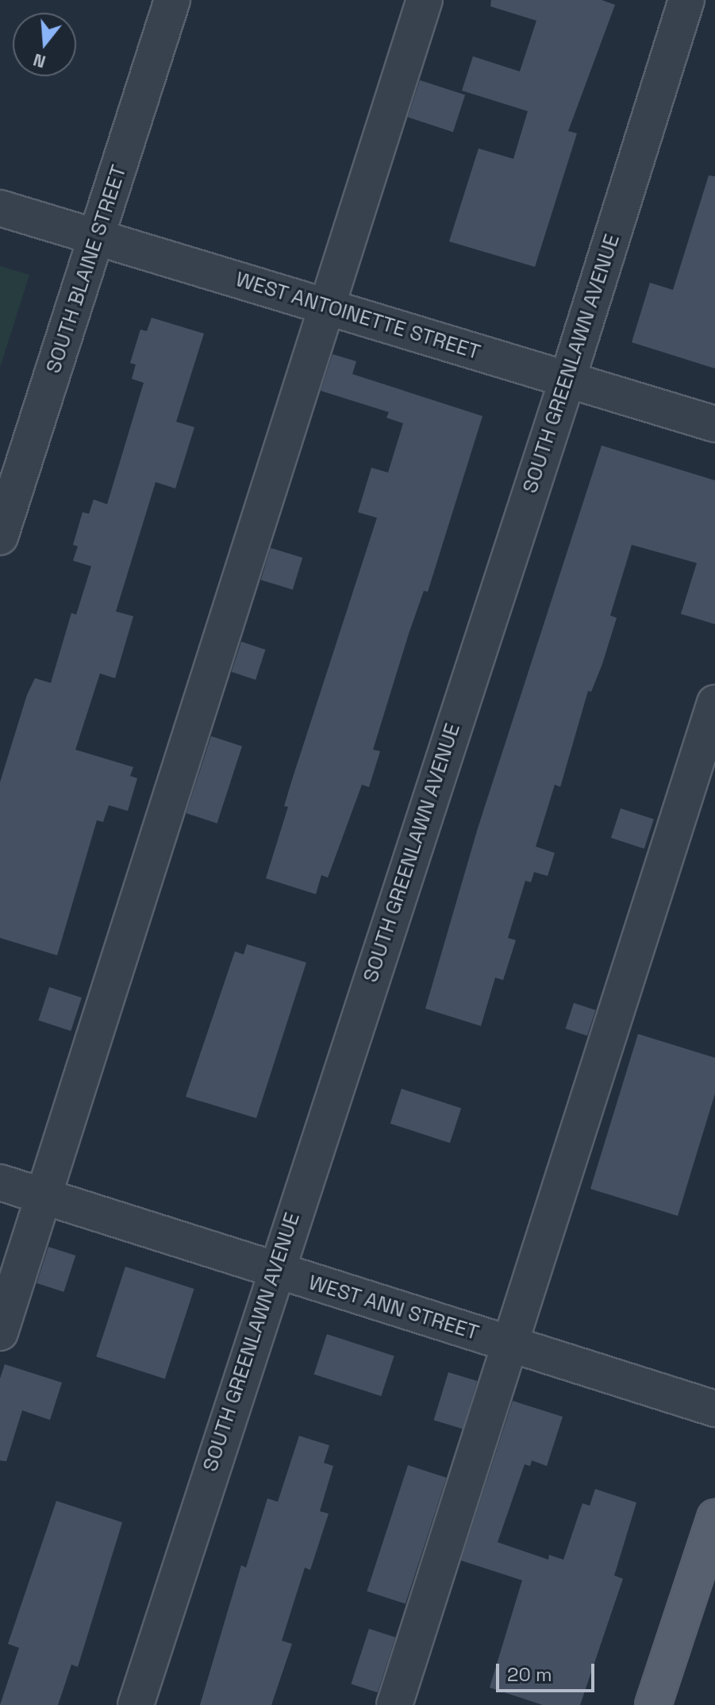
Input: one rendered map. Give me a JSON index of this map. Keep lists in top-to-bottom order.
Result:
{
  "streets": {
    "street": [
      "SOUTH BLAINE STREET",
      "WEST ANTOINETTE STREET",
      "SOUTH GREENLAWN AVENUE",
      "WEST ANN STREET"
    ]
  },
  "crossings": [
    ["SOUTH BLAINE STREET", "WEST ANTOINETTE STREET"],
    ["WEST ANTOINETTE STREET", "SOUTH GREENLAWN AVENUE"],
    ["SOUTH GREENLAWN AVENUE", "WEST ANN STREET"]
  ],
  "scale_bar": "20 m",
  "north": "bottom"
}
